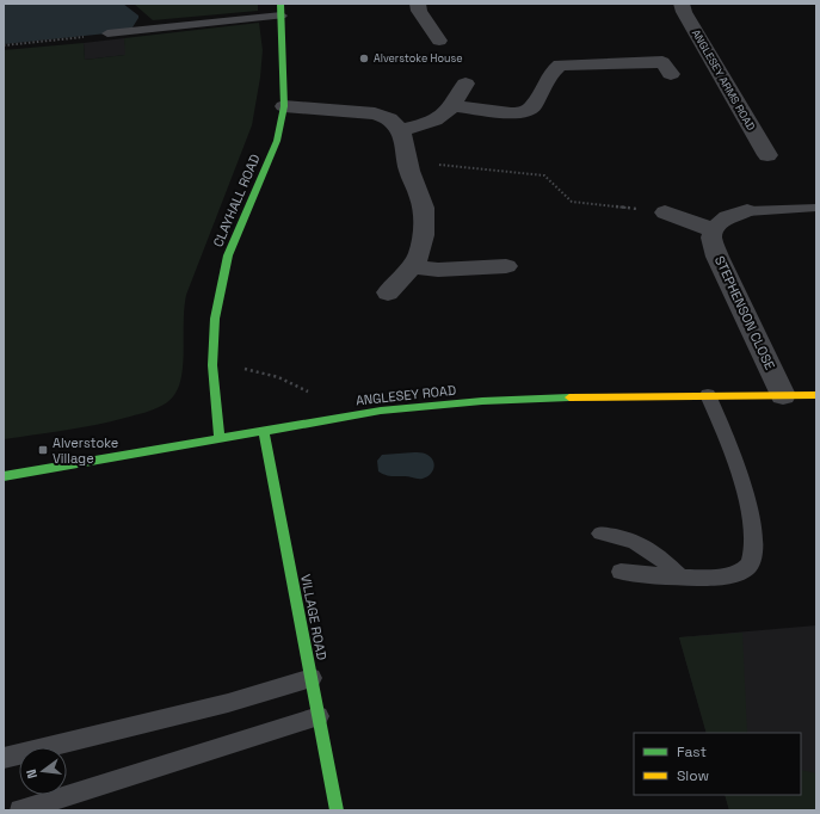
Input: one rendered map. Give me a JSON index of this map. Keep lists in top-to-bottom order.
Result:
{
  "streets": {
    "street": [
      "ANGLESEY ARMS ROAD",
      "CLAYHALL ROAD",
      "STEPHENSON CLOSE",
      "ANGLESEY ROAD",
      "VILLAGE ROAD"
    ]
  },
  "crossings": [
    ["CLAYHALL ROAD", "ANGLESEY ROAD"],
    ["STEPHENSON CLOSE", "ANGLESEY ROAD"],
    ["ANGLESEY ROAD", "VILLAGE ROAD"]
  ],
  "places": {
    "other": ["Alverstoke House"],
    "transit": ["Alverstoke Village"]
  },
  "legend": ["Fast", "Slow"],
  "north": "left"
}
